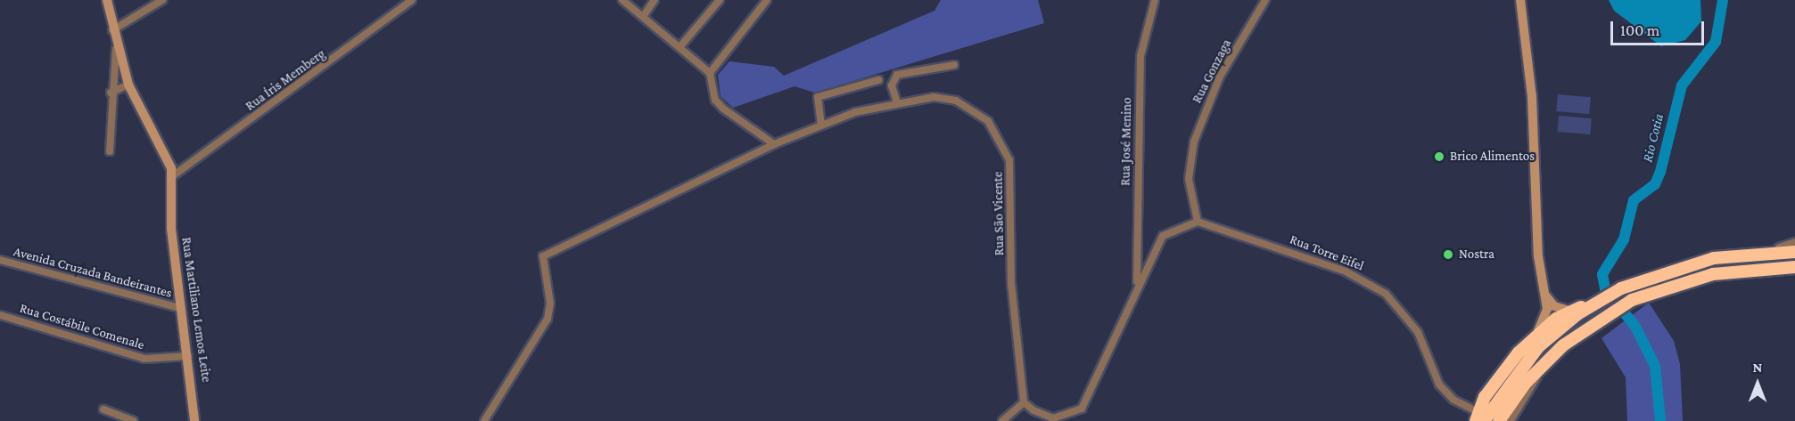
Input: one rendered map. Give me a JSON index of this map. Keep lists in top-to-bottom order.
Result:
{
  "streets": {
    "street": [
      "Rua Gonzaga",
      "Rua Íris Memberg",
      "Rua José Menino",
      "Rua São Vicente",
      "Rua Torre Eifel",
      "Avenida Cruzada Bandeirantes",
      "Rua Martiliano Lemos Leite",
      "Rua Costábile Comenale"
    ]
  },
  "crossings": [
    ["Rua Gonzaga", "Rua Torre Eifel"],
    ["Rua Íris Memberg", "Rua Martiliano Lemos Leite"],
    ["Avenida Cruzada Bandeirantes", "Rua Martiliano Lemos Leite"],
    ["Rua Martiliano Lemos Leite", "Rua Costábile Comenale"]
  ],
  "water": ["Rio Cotia"],
  "places": ["Brico Alimentos", "Nostra"],
  "scale_bar": "100 m",
  "north": "top"
}
